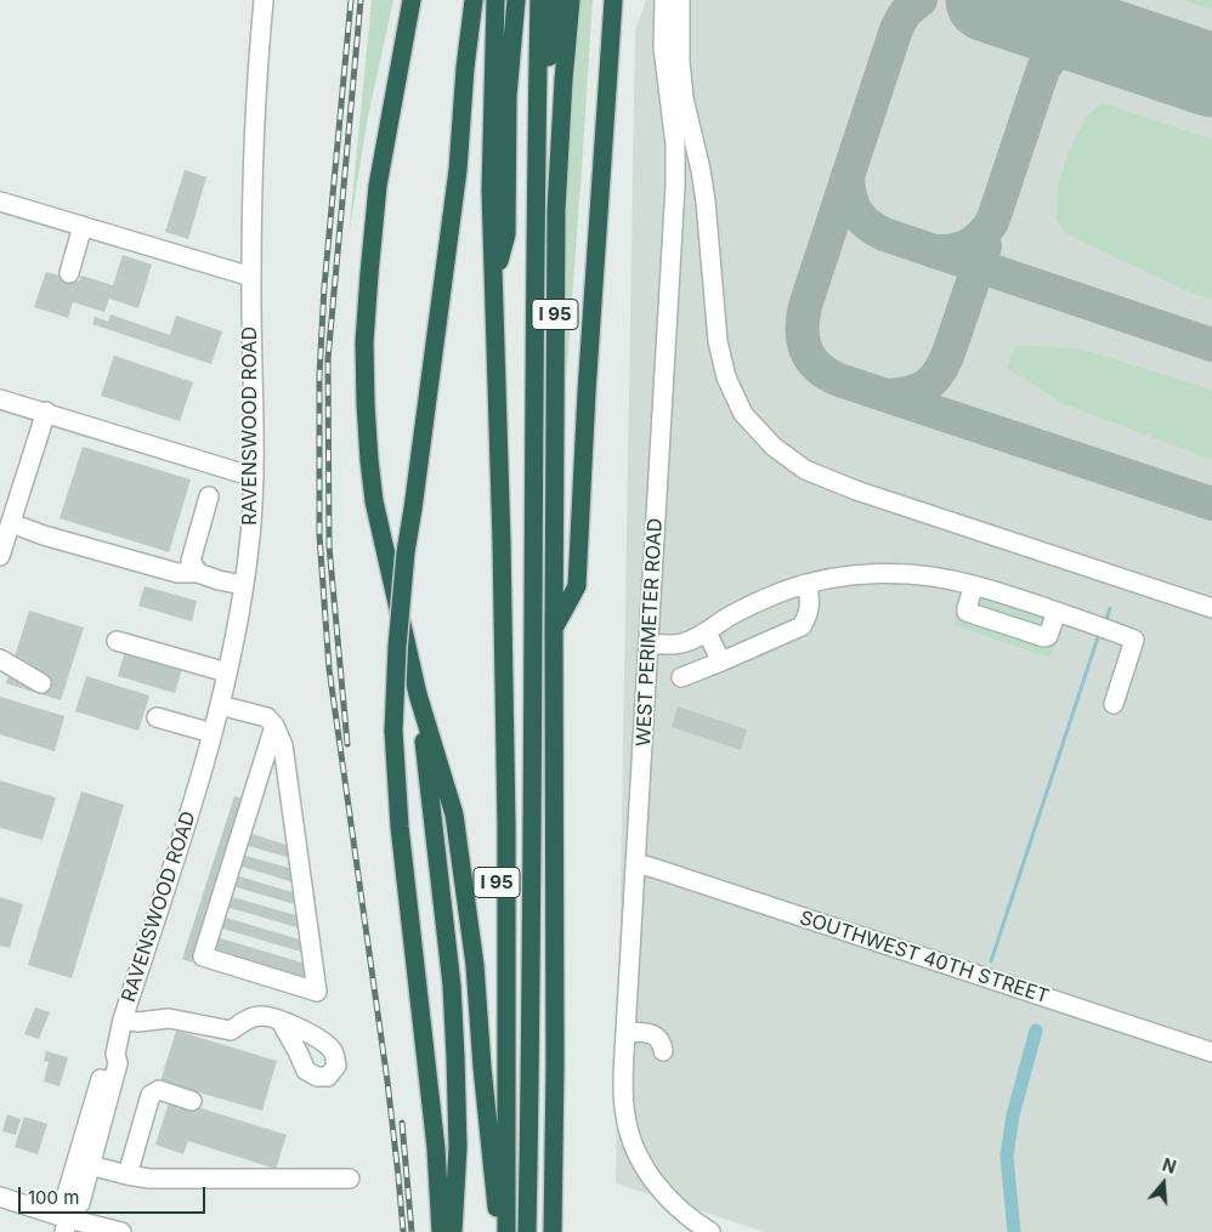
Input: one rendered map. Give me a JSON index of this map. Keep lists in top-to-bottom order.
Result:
{
  "streets": {
    "highway": ["I 95"],
    "street": ["RAVENSWOOD ROAD", "WEST PERIMETER ROAD", "SOUTHWEST 40TH STREET"]
  },
  "crossings": [
    ["WEST PERIMETER ROAD", "SOUTHWEST 40TH STREET"]
  ],
  "scale_bar": "100 m",
  "north": "top"
}
